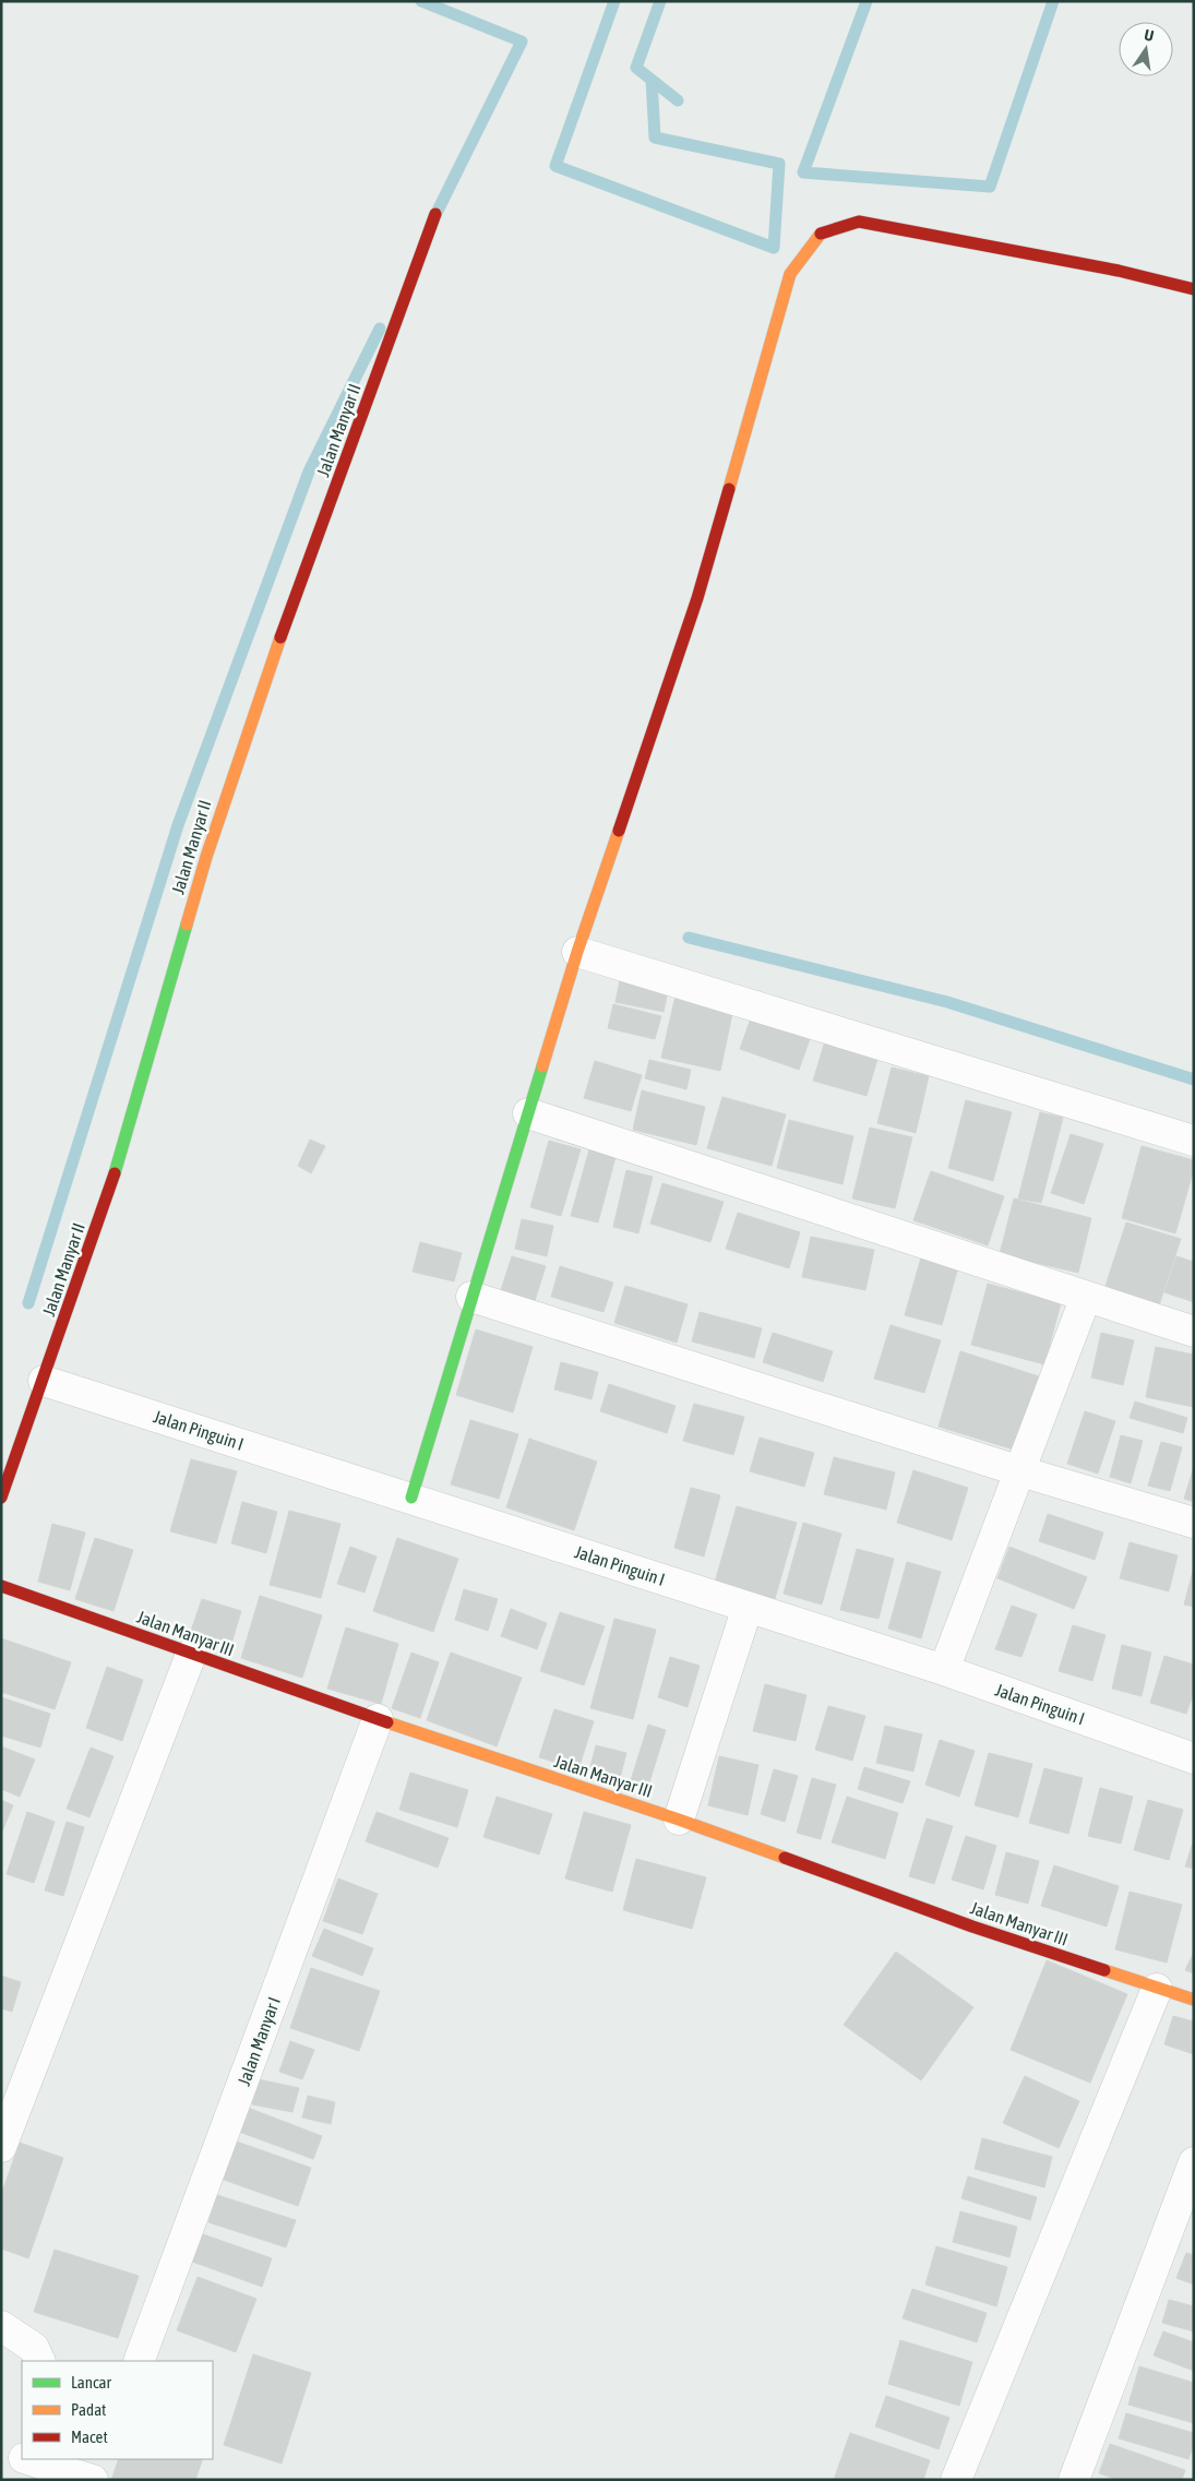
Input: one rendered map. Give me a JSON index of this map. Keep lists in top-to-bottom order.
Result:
{
  "streets": {
    "street": [
      "Jalan Manyar II",
      "Jalan Pinguin I",
      "Jalan Manyar III",
      "Jalan Manyar I"
    ]
  },
  "crossings": [
    ["Jalan Manyar II", "Jalan Pinguin I"],
    ["Jalan Manyar III", "Jalan Manyar I"]
  ],
  "legend": ["Lancar", "Padat", "Macet"],
  "north": "top"
}
